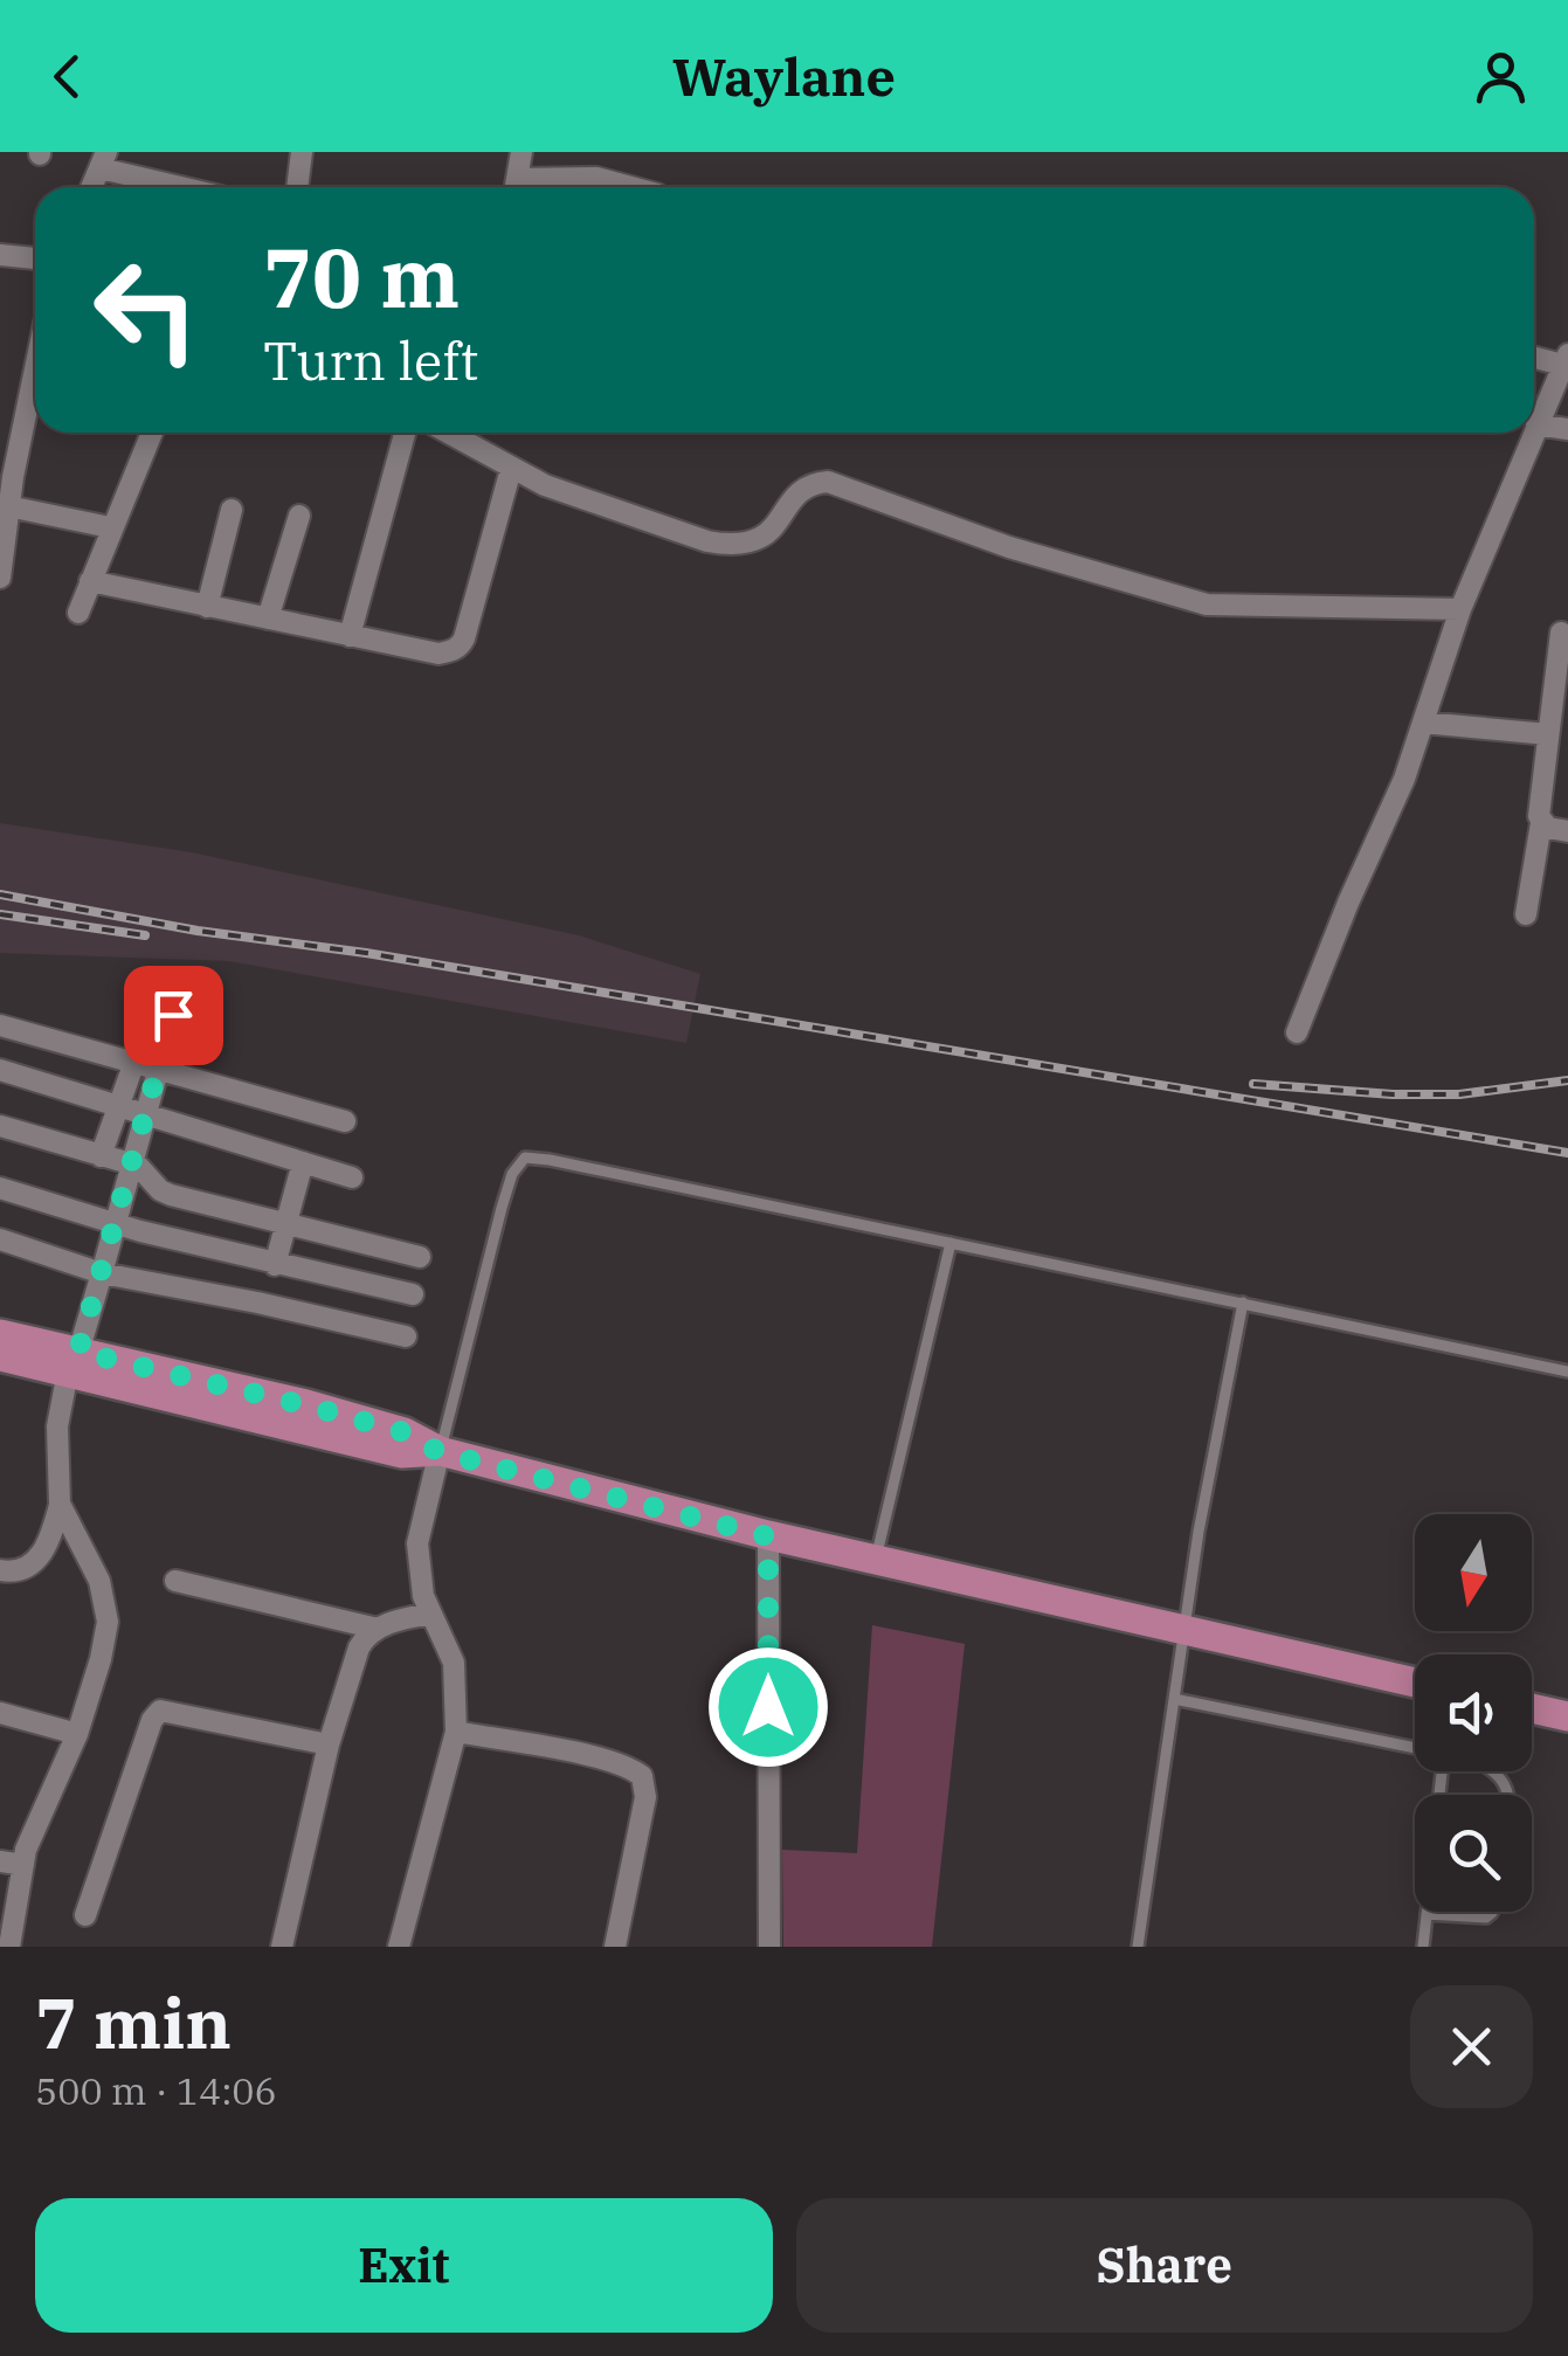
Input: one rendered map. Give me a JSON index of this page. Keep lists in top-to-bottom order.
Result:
{
  "north": "bottom",
  "page": {
    "header": "Waylane",
    "turn": ["70 m", "Turn left"],
    "heading": ["7 min", "500 m · 14:06"],
    "buttons": ["Exit", "Share"]
  }
}
